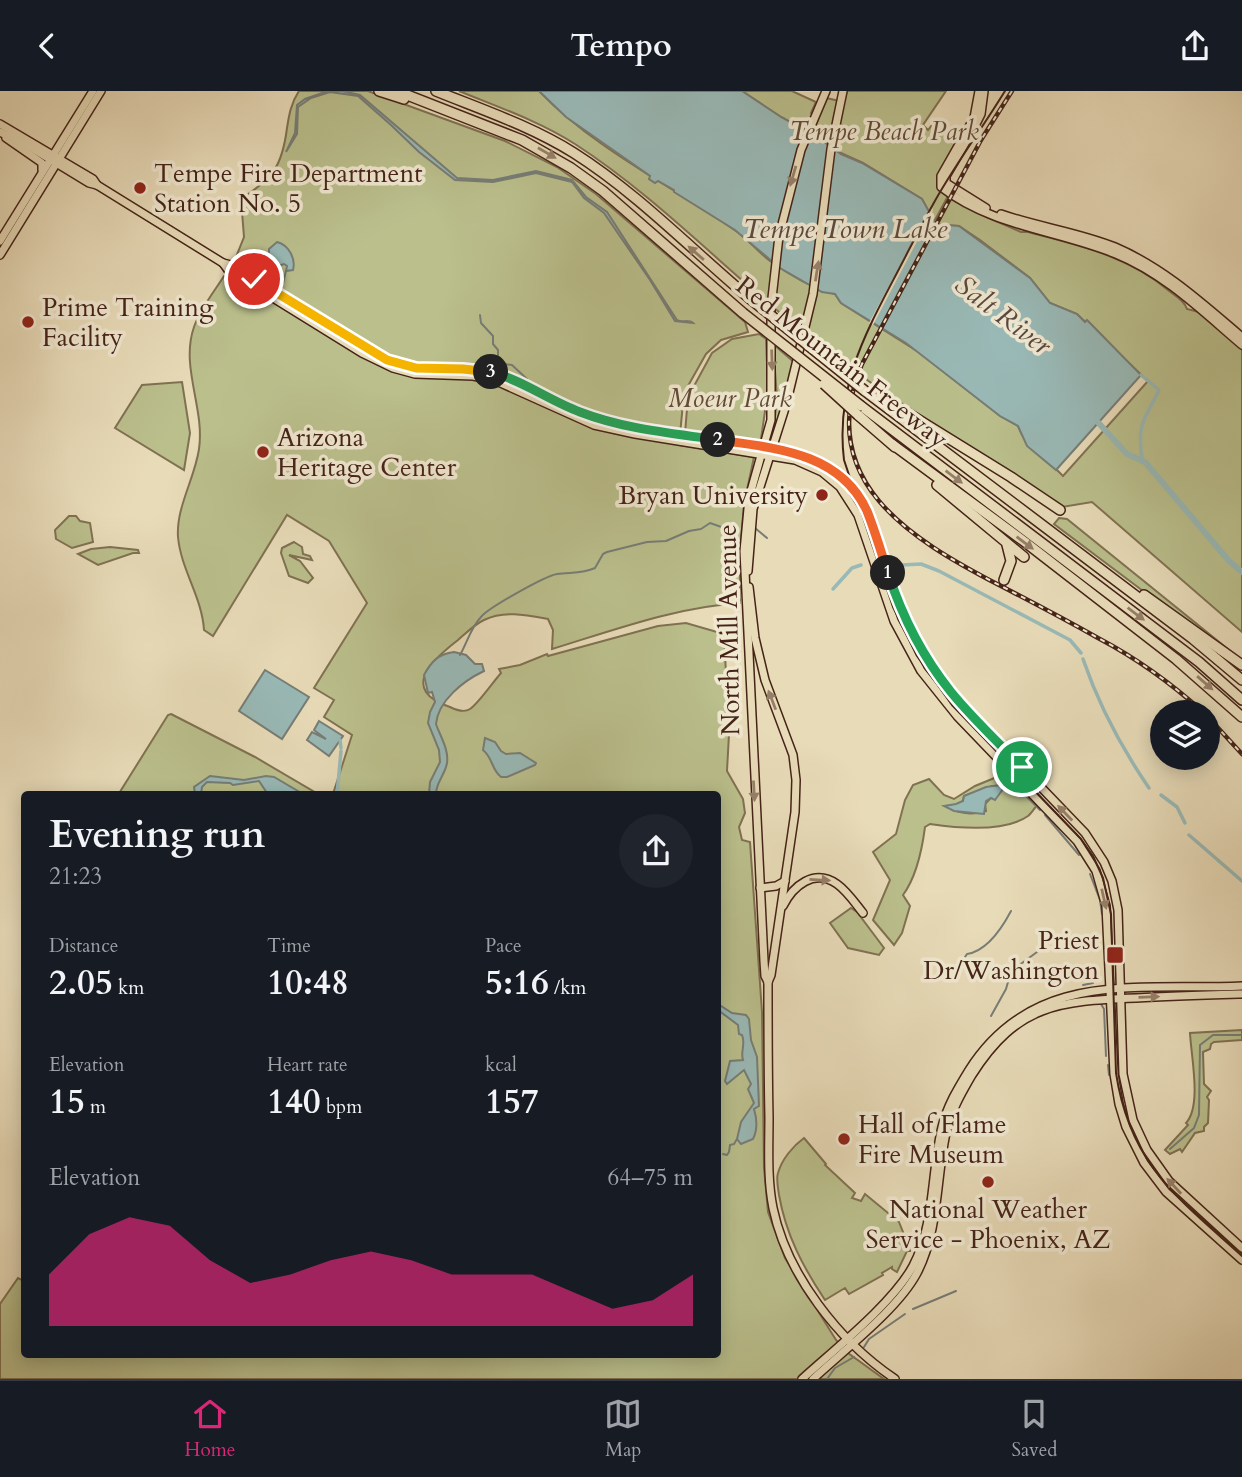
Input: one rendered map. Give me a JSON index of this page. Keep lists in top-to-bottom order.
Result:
{
  "streets": {
    "highway": ["Red Mountain Freeway"],
    "main road": ["North Mill Avenue"]
  },
  "water": ["Tempe Town Lake", "Salt River"],
  "parks": ["Tempe Beach Park", "Moeur Park"],
  "places": {
    "other": [
      "Tempe Fire Department Station No. 5",
      "Prime Training Facility",
      "Arizona Heritage Center",
      "Bryan University",
      "Hall of Flame Fire Museum",
      "National Weather Service - Phoenix, AZ"
    ],
    "transit": ["Priest Dr/Washington"]
  },
  "page": {
    "header": "Tempo",
    "pins": ["3", "2", "1"],
    "heading": ["Evening run", "21:23"],
    "stats": [
      ["Distance", "2.05 km"],
      ["Time", "10:48"],
      ["Pace", "5:16 /km"],
      ["Elevation", "15 m"],
      ["Heart rate", "140 bpm"],
      ["kcal", "157"]
    ],
    "chart": ["Elevation", "64–75 m"],
    "tabs": ["Home", "Map", "Saved"]
  }
}
